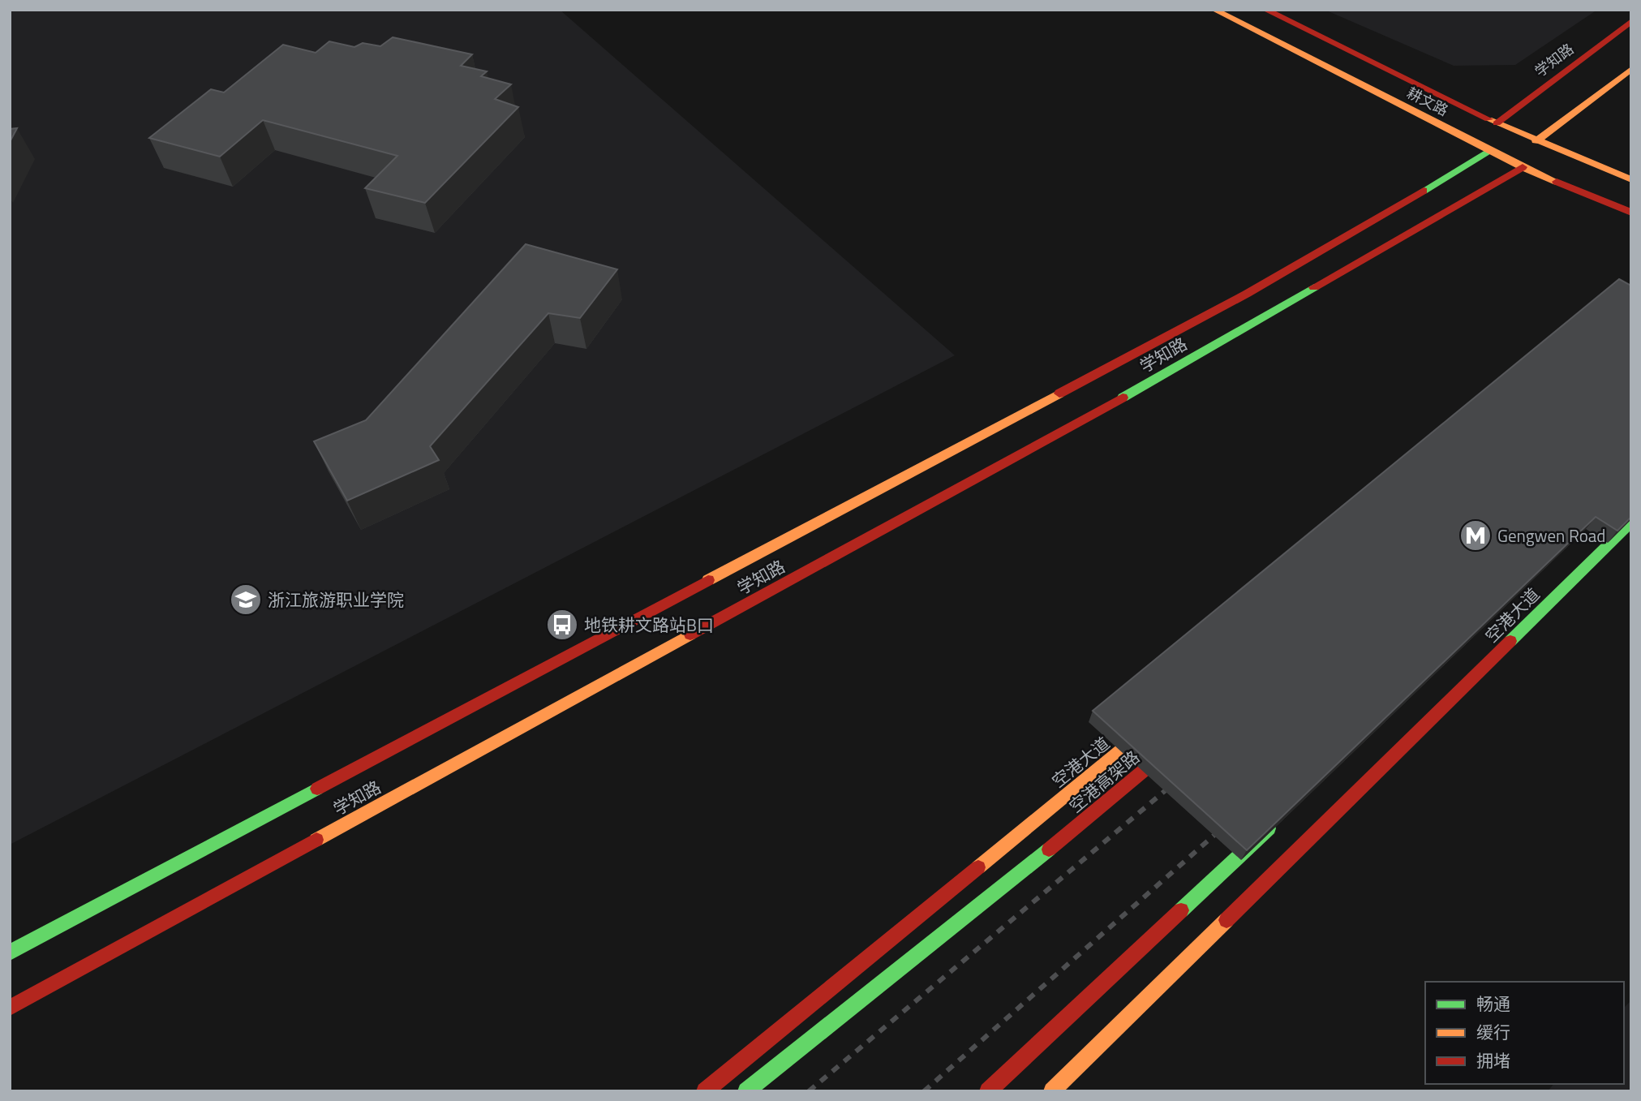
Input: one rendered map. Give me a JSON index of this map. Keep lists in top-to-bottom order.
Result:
{
  "streets": {
    "main road": [
      "学知路",
      "耕文路",
      "空港大道",
      "空港高架路"
    ]
  },
  "crossings": [
    ["学知路", "耕文路"]
  ],
  "places": {
    "metro station": ["Gengwen Road"],
    "school or university": ["浙江旅游职业学院"],
    "bus stop": ["地铁耕文路站B口"]
  },
  "legend": ["畅通", "缓行", "拥堵"]
}
